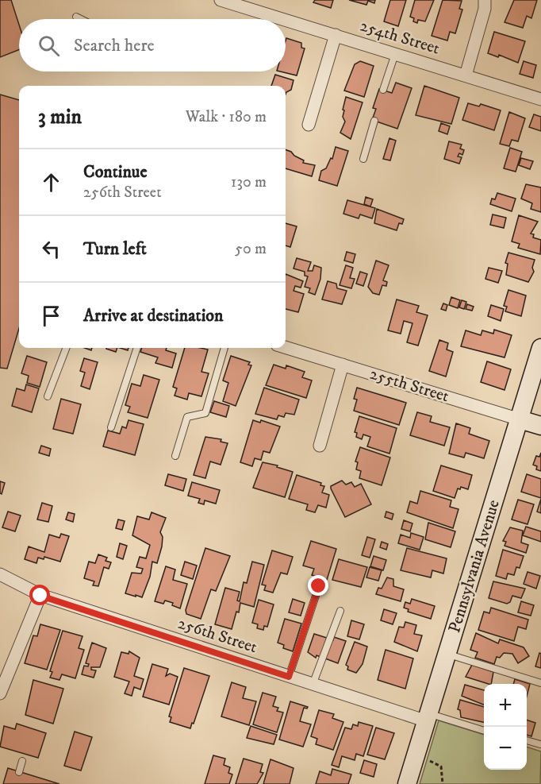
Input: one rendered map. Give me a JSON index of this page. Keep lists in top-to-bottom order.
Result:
{
  "streets": {
    "street": [
      "254th Street",
      "255th Street",
      "Pennsylvania Avenue",
      "256th Street"
    ]
  },
  "crossings": [
    ["255th Street", "Pennsylvania Avenue"],
    ["Pennsylvania Avenue", "256th Street"]
  ],
  "page": {
    "search": "Search here",
    "heading": ["3 min", "Walk · 180 m"],
    "list": [
      ["Continue", "256th Street", "130 m"],
      ["Turn left", "50 m"],
      "Arrive at destination"
    ],
    "map_buttons": ["+", "−"]
  }
}
